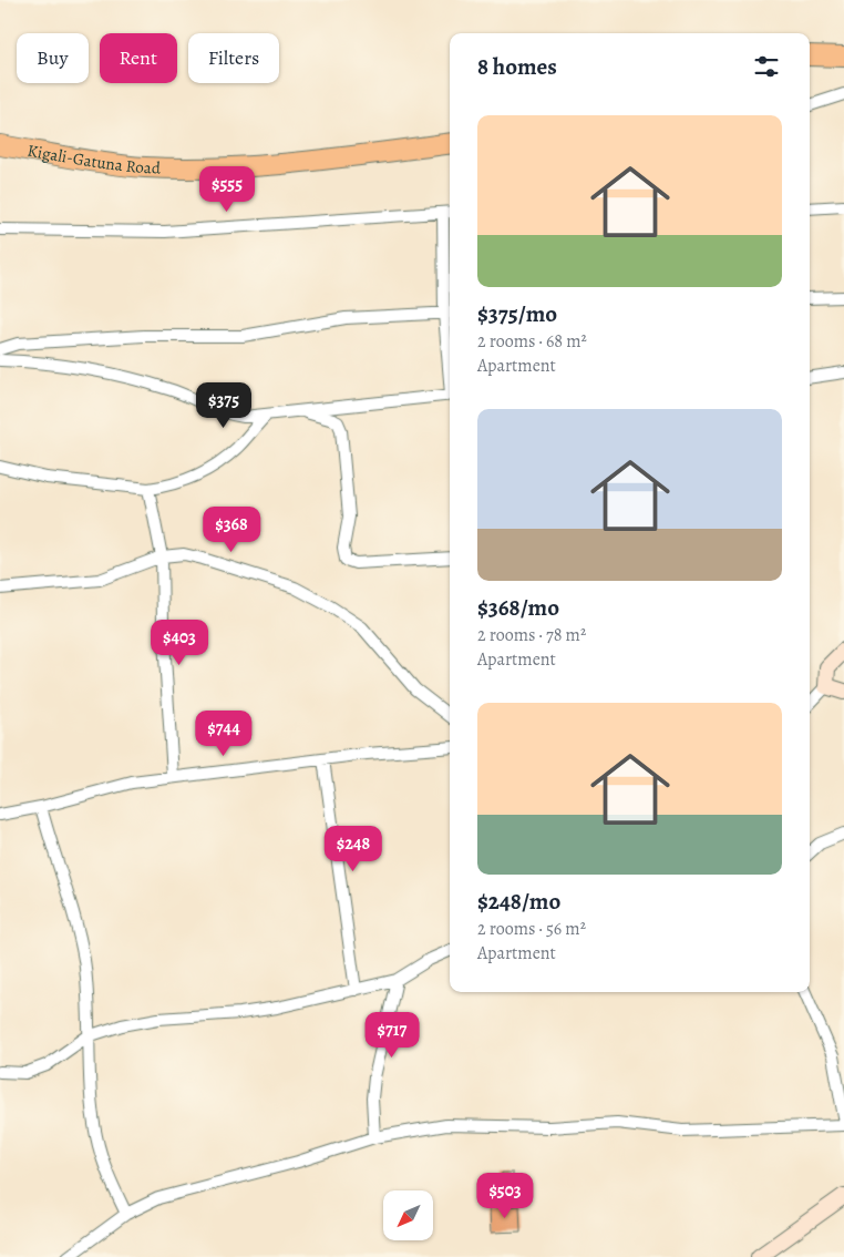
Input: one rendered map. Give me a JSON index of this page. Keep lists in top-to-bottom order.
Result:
{
  "streets": {
    "highway": ["Kigali-Gatuna Road"]
  },
  "north": "bottom left",
  "page": {
    "chip": ["Buy", "Rent", "Filters"],
    "heading": "8 homes",
    "list": [
      {
        "name": "$375/mo",
        "note": "2 rooms · 68 m² · Apartment"
      },
      {
        "name": "$368/mo",
        "note": "2 rooms · 78 m² · Apartment"
      },
      {
        "name": "$248/mo",
        "note": "2 rooms · 56 m² · Apartment"
      }
    ],
    "price": [
      "$555",
      "$375",
      "$368",
      "$403",
      "$744",
      "$248",
      "$717",
      "$503"
    ]
  }
}
